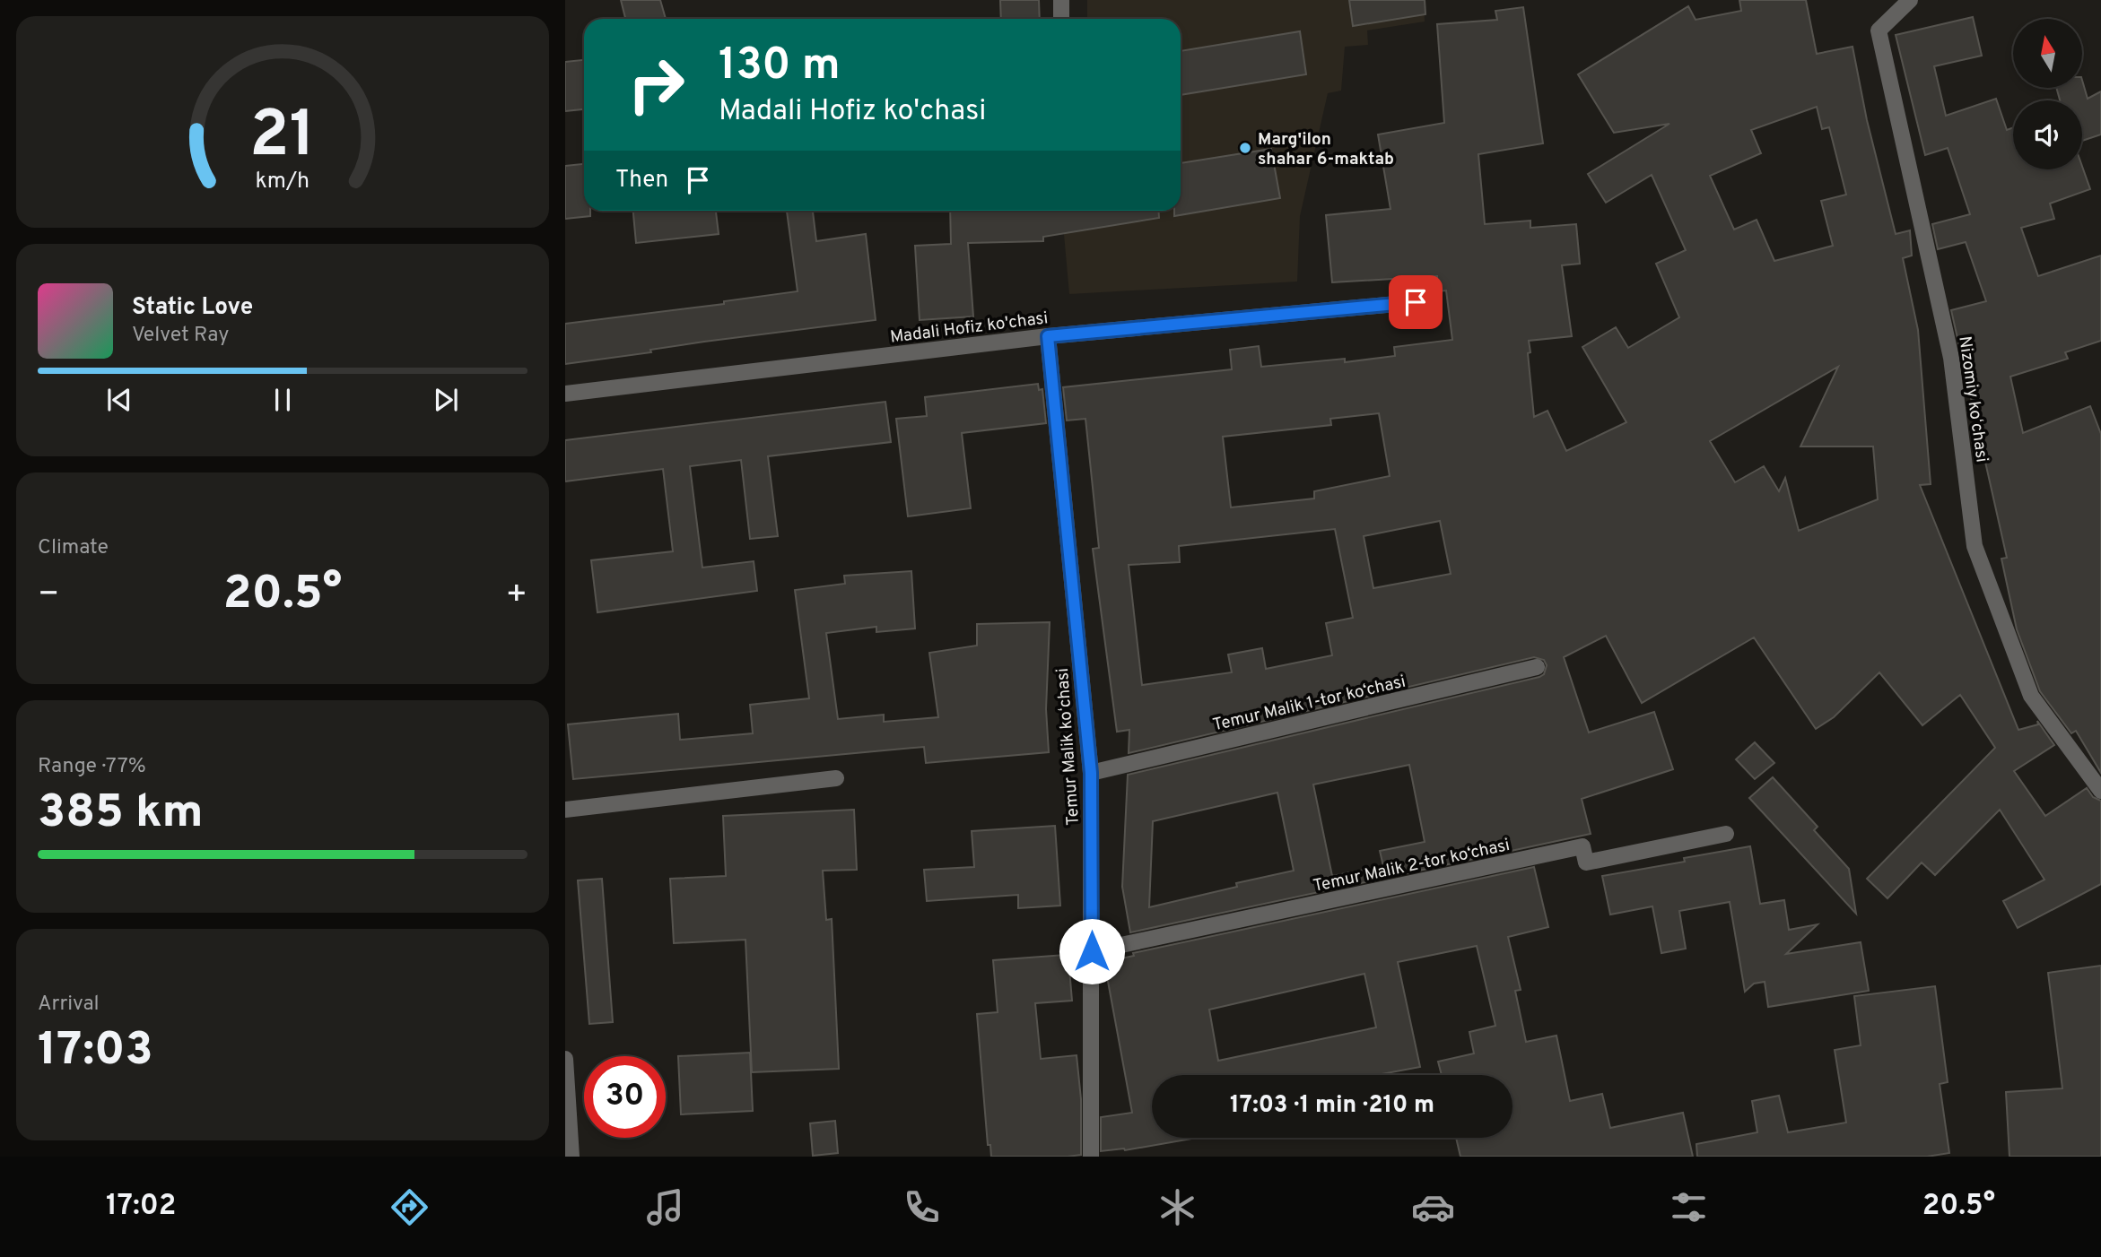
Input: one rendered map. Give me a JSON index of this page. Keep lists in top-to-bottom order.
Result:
{
  "streets": {
    "street": [
      "Madali Hofiz ko'chasi",
      "Nizomiy koʻchasi",
      "Temur Malik 1-tor ko‘chasi",
      "Temur Malik koʻchasi",
      "Temur Malik 2-tor ko‘chasi"
    ]
  },
  "crossings": [
    ["Madali Hofiz ko'chasi", "Temur Malik koʻchasi"],
    ["Temur Malik 1-tor ko‘chasi", "Temur Malik koʻchasi"],
    ["Temur Malik koʻchasi", "Temur Malik 2-tor ko‘chasi"]
  ],
  "places": ["Marg'ilon shahar 6-maktab"],
  "north": "top",
  "page": {
    "turn": ["130 m", "Madali Hofiz ko'chasi"],
    "then": "Then",
    "song": ["Static Love", "Velvet Ray"],
    "tile": [
      "Climate",
      ["Range · 77%", "385 km"],
      ["Arrival", "17:03"]
    ],
    "heat": ["−", "20.5°", "+"],
    "limit": "30",
    "trip": "17:03 · 1 min · 210 m",
    "tabs": ["17:02", "20.5°"],
    "gauge": ["21", "km/h"]
  }
}
